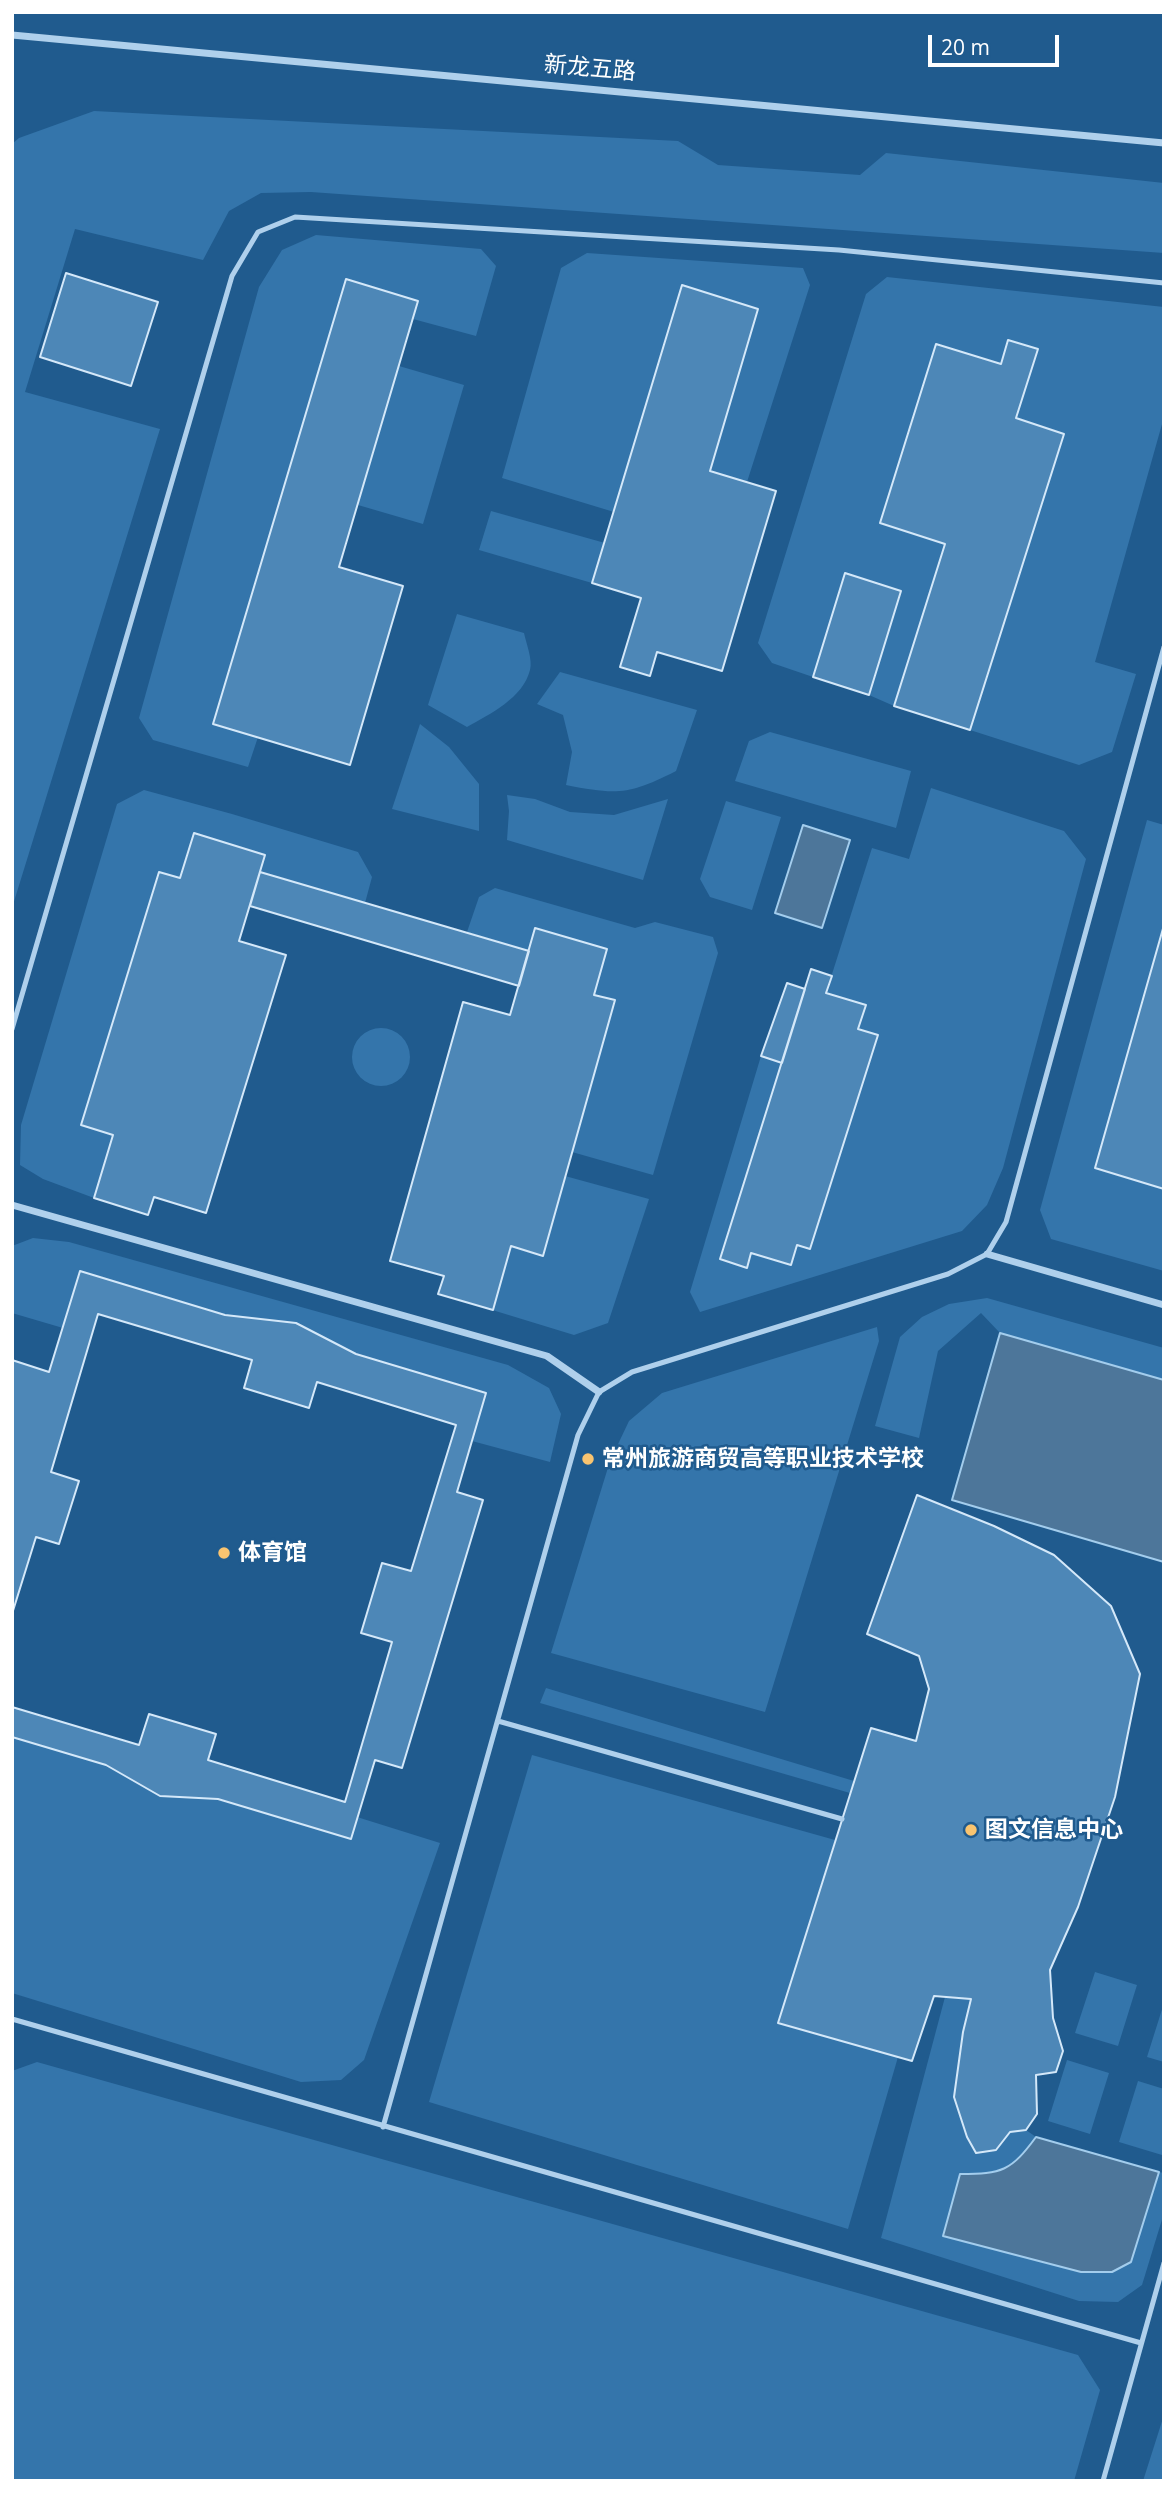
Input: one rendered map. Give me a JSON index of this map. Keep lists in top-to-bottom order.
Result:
{
  "streets": {
    "street": ["新龙五路"]
  },
  "places": ["常州旅游商贸高等职业技术学校", "体育馆", "图文信息中心"],
  "scale_bar": "20 m"
}
